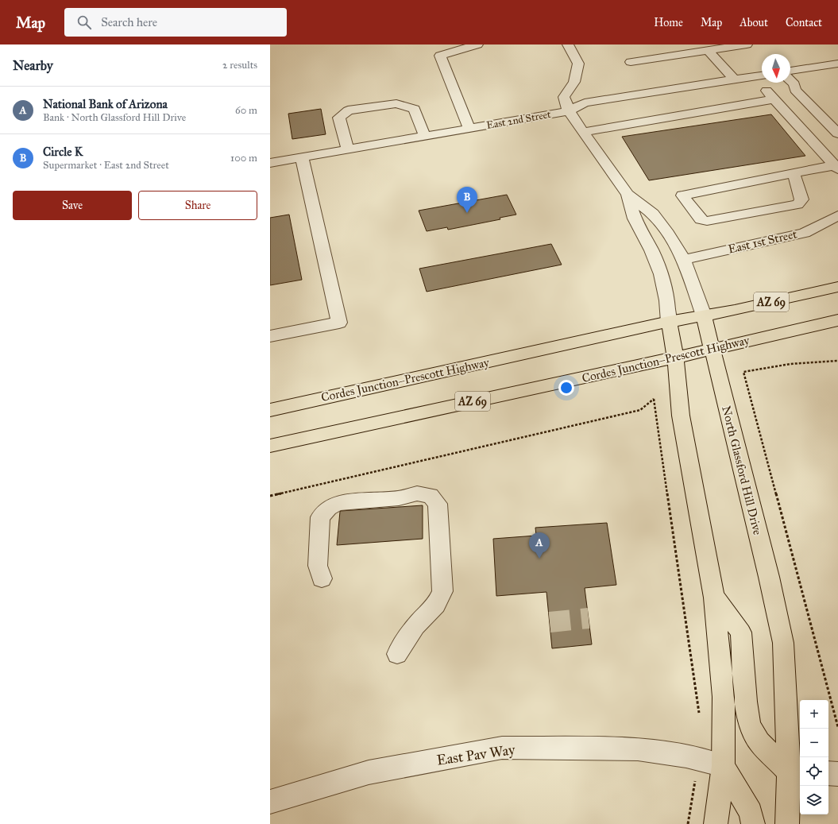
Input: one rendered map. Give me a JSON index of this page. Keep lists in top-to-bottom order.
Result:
{
  "streets": {
    "main road": ["AZ 69", "Cordes Junction–Prescott Highway", "North Glassford Hill Drive"],
    "street": ["East 2nd Street", "East 1st Street", "East Pav Way"]
  },
  "crossings": [
    ["East 2nd Street", "North Glassford Hill Drive"],
    ["East 1st Street", "North Glassford Hill Drive"],
    ["Cordes Junction–Prescott Highway", "North Glassford Hill Drive"],
    ["North Glassford Hill Drive", "East Pav Way"]
  ],
  "north": "bottom",
  "page": {
    "header": "Map",
    "search": "Search here",
    "nav": [
      "Home",
      "Map",
      "About",
      "Contact"
    ],
    "heading": ["Nearby", "2 results"],
    "list": [
      {
        "mark": "A",
        "name": "National Bank of Arizona",
        "note": "Bank · North Glassford Hill Drive",
        "value": "60 m"
      },
      {
        "mark": "B",
        "name": "Circle K",
        "note": "Supermarket · East 2nd Street",
        "value": "100 m"
      }
    ],
    "buttons": ["Save", "Share"],
    "pins": ["B", "A"],
    "map_buttons": ["+", "−"]
  }
}
